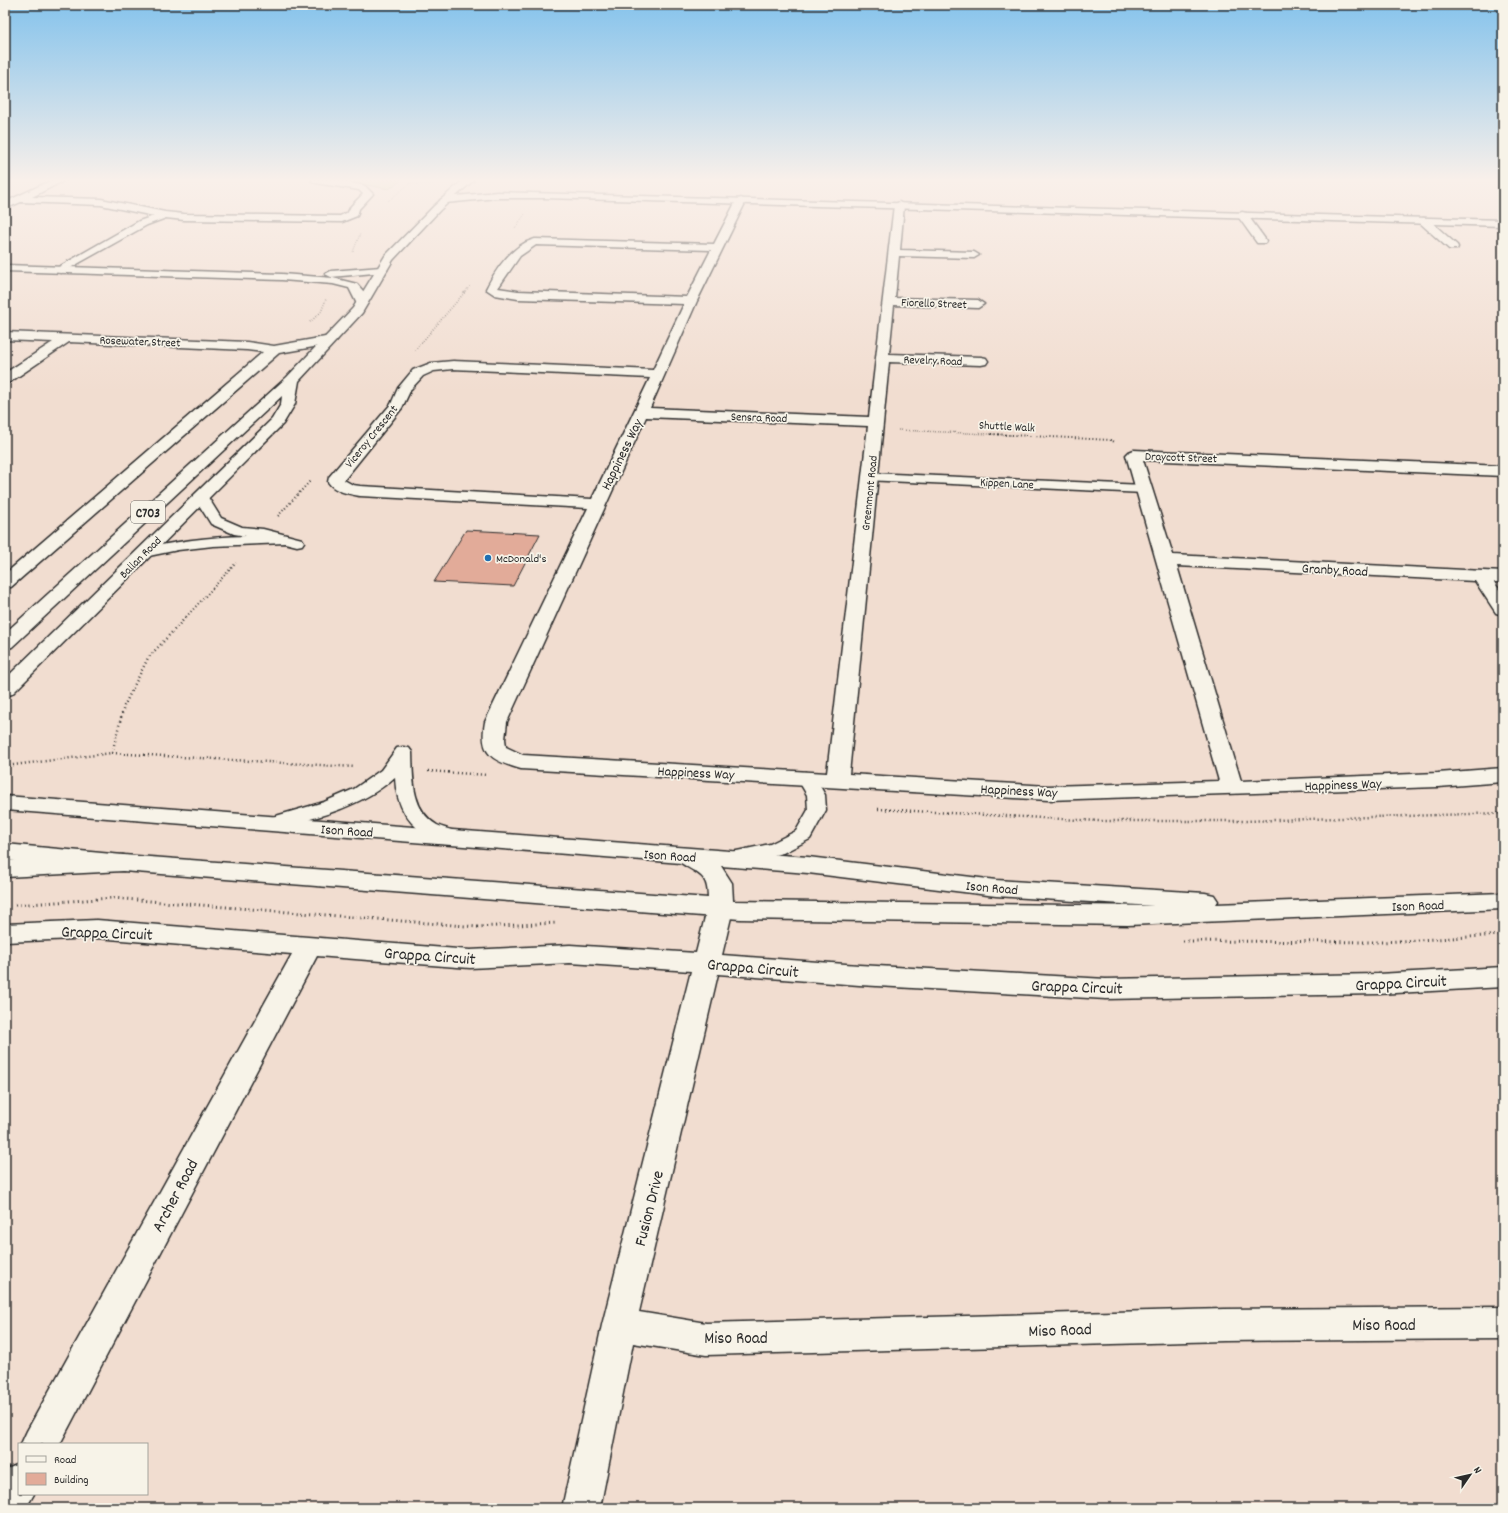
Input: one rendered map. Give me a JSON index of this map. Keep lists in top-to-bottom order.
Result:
{
  "streets": {
    "street": [
      "Fiorello Street",
      "Rosewater Street",
      "Revelry Road",
      "Sensra Road",
      "Viceroy Crescent",
      "Happiness Way",
      "Draycott Street",
      "Greenmont Road",
      "C703",
      "Ballan Road",
      "Granby Road",
      "Ison Road",
      "Grappa Circuit",
      "Archer Road",
      "Fusion Drive",
      "Miso Road"
    ],
    "lane": ["Kippen Lane"],
    "path": ["Shuttle Walk"]
  },
  "crossings": [
    ["Fiorello Street", "Greenmont Road"],
    ["Revelry Road", "Greenmont Road"],
    ["Sensra Road", "Shuttle Walk"],
    ["Sensra Road", "Happiness Way"],
    ["Sensra Road", "Greenmont Road"],
    ["Shuttle Walk", "Draycott Street"],
    ["Shuttle Walk", "Greenmont Road"],
    ["Viceroy Crescent", "Happiness Way"],
    ["Happiness Way", "Draycott Street"],
    ["Happiness Way", "Greenmont Road"],
    ["Draycott Street", "Kippen Lane"],
    ["Draycott Street", "Granby Road"],
    ["Kippen Lane", "Greenmont Road"],
    ["Ison Road", "Fusion Drive"],
    ["Grappa Circuit", "Archer Road"],
    ["Grappa Circuit", "Fusion Drive"],
    ["Fusion Drive", "Miso Road"]
  ],
  "places": ["McDonald's"],
  "legend": ["Road", "Building"],
  "north": "top right"
}
